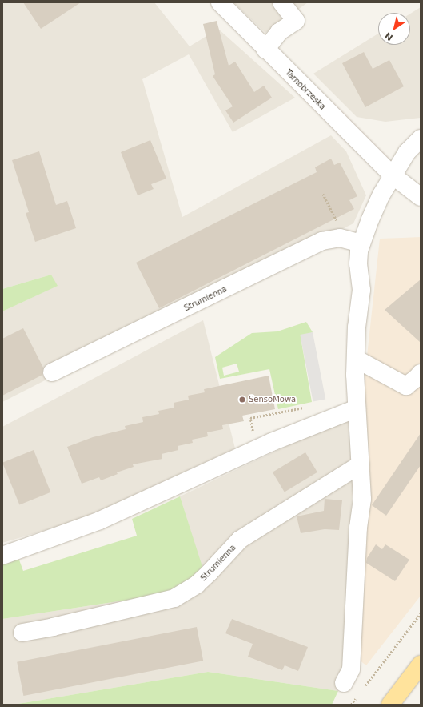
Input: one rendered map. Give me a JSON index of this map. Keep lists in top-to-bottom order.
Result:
{
  "streets": {
    "street": ["Tarnobrzeska", "Strumienna"]
  },
  "places": ["SensoMowa"],
  "north": "bottom left"
}
